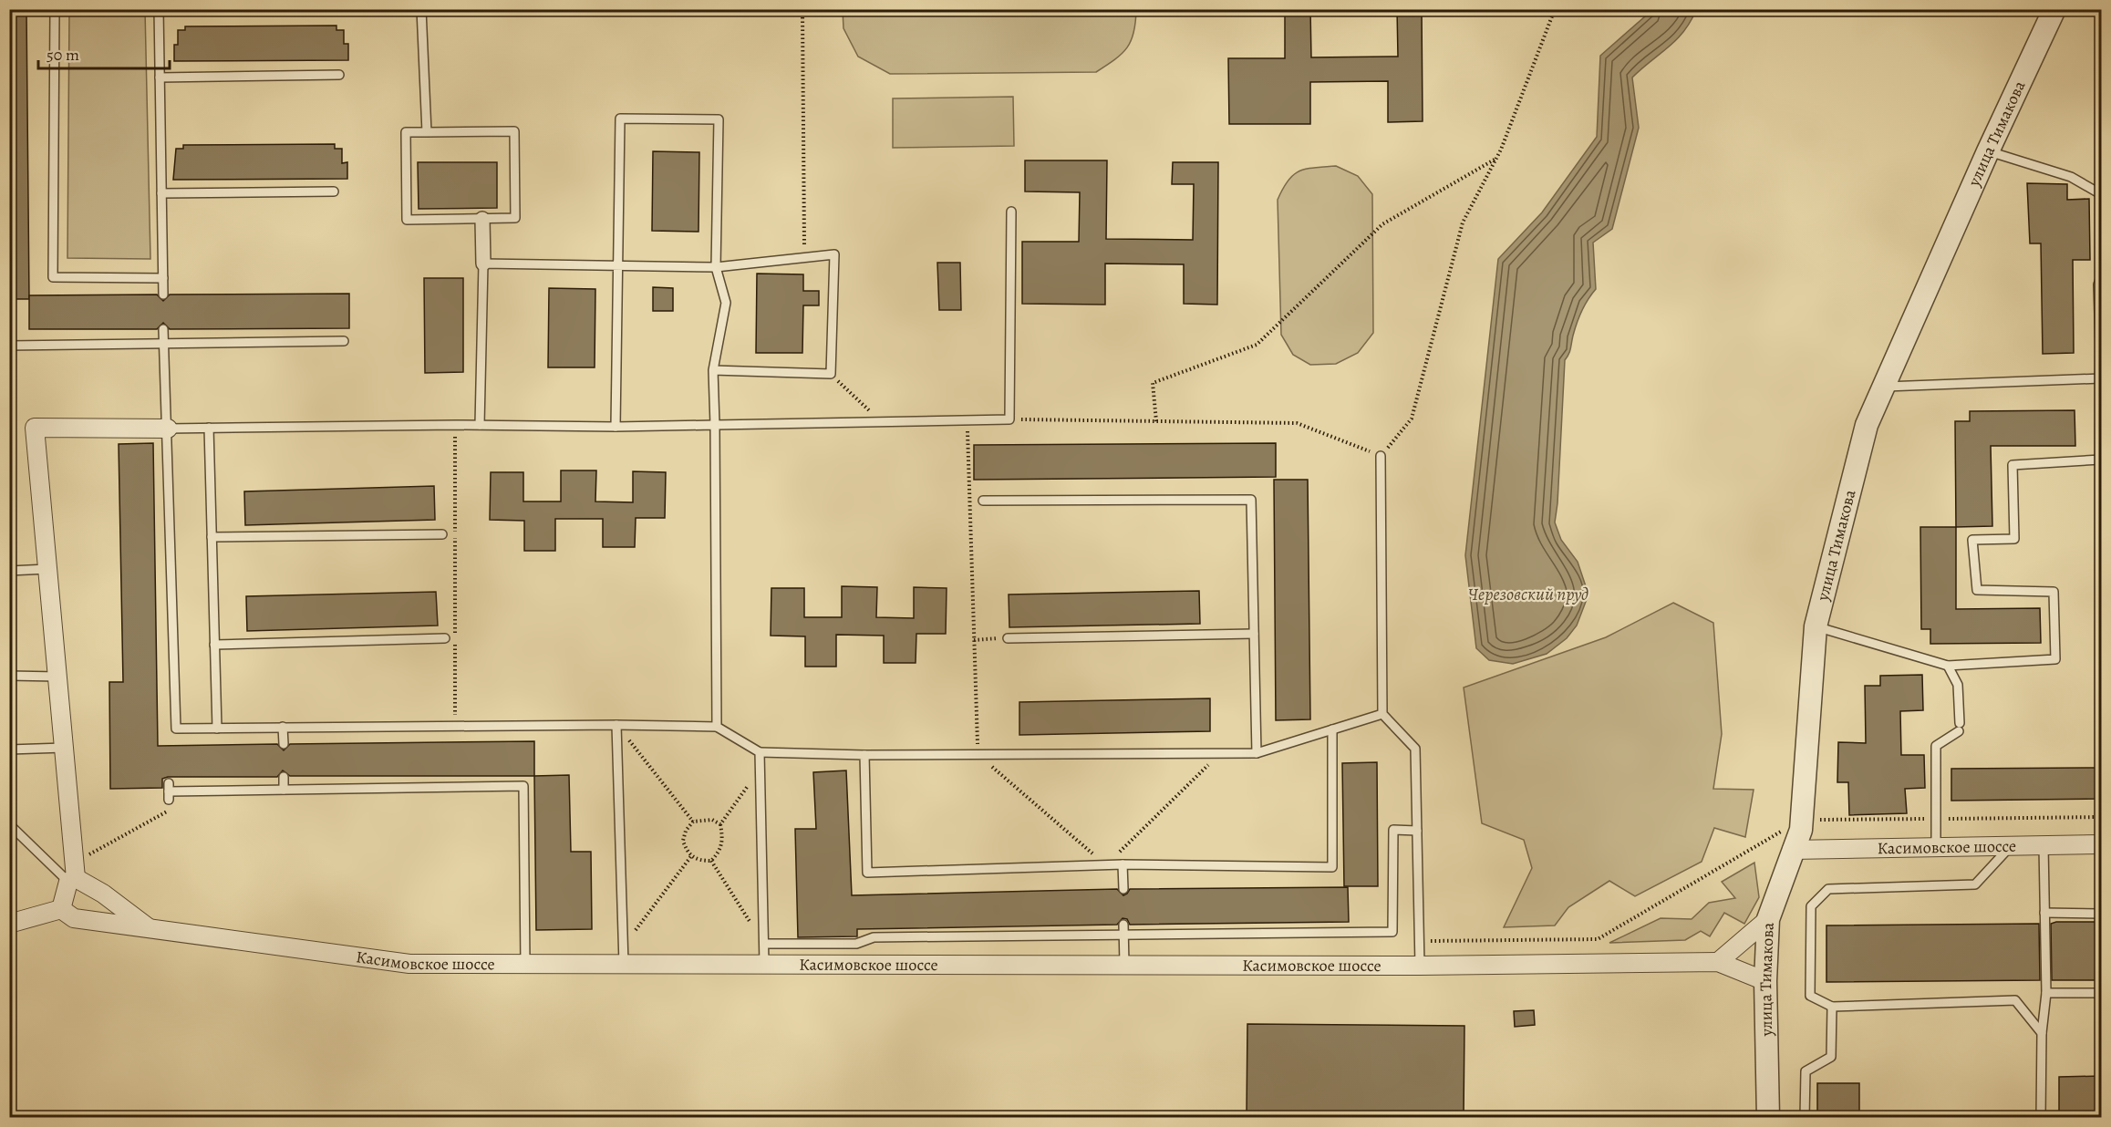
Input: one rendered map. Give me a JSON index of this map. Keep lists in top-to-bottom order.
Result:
{
  "streets": {
    "street": ["улица Тимакова", "Касимовское шоссе"]
  },
  "crossings": [
    ["улица Тимакова", "Касимовское шоссе"]
  ],
  "water": ["Черезовский пруд"],
  "scale_bar": "50 m"
}
